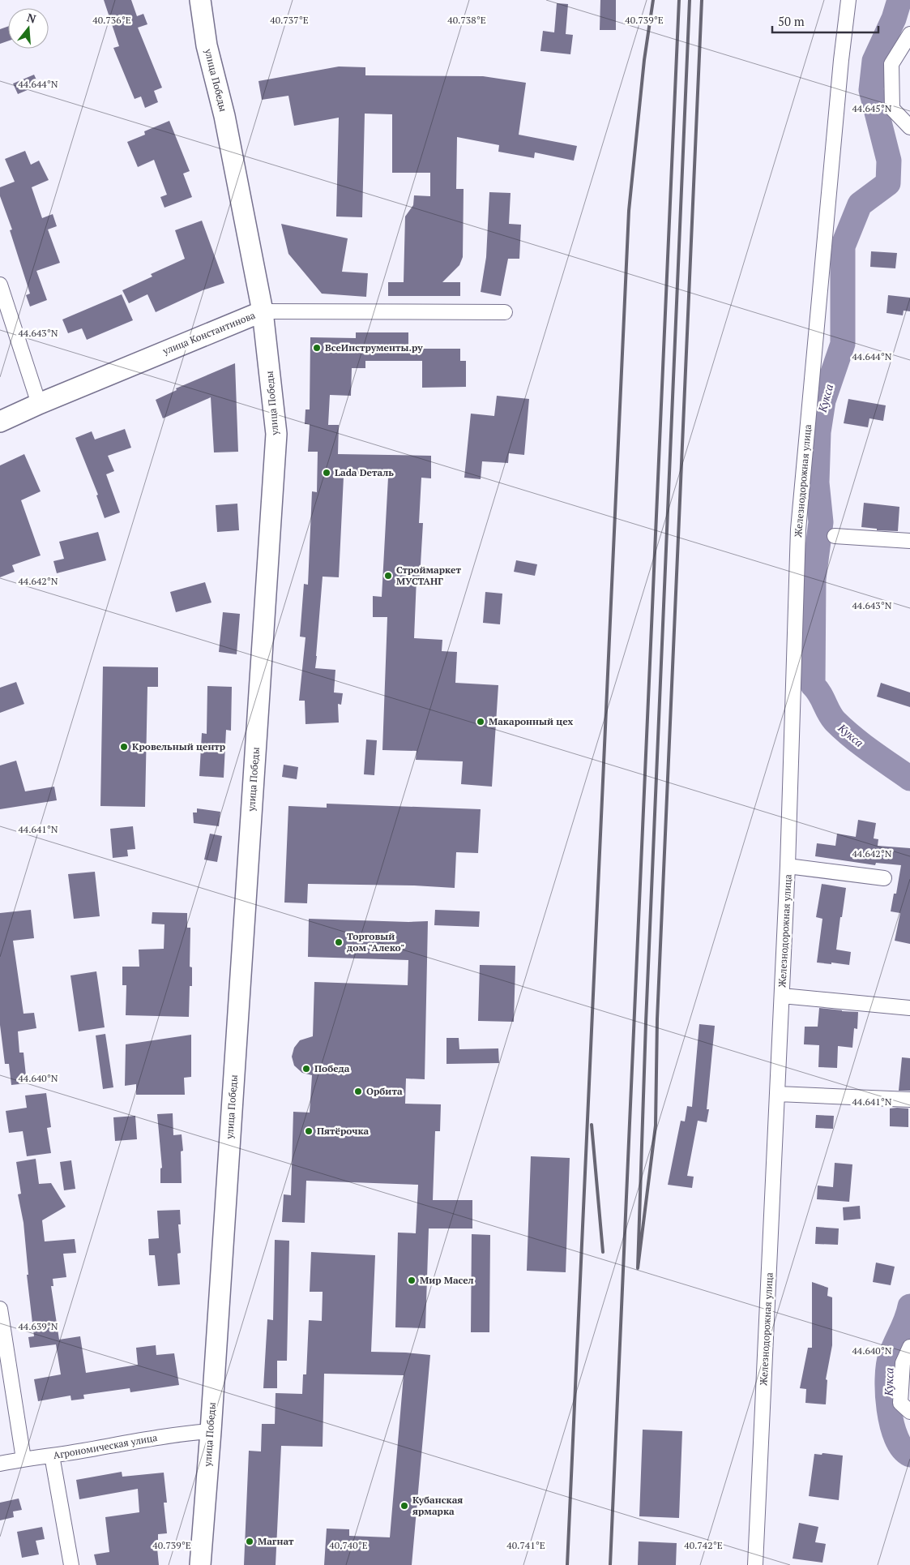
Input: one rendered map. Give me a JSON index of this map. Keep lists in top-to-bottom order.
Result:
{
  "streets": {
    "street": [
      "улица Победы",
      "улица Константинова",
      "Железнодорожная улица",
      "Агрономическая улица"
    ]
  },
  "crossings": [
    ["улица Победы", "улица Константинова"],
    ["улица Победы", "Агрономическая улица"]
  ],
  "water": ["Кукса"],
  "places": [
    "ВсеИнструменты.ру",
    "Lada Dеталь",
    "Строймаркет МУСТАНГ",
    "Макаронный цех",
    "Кровельный центр",
    "Торговый дом \"Алеко\"",
    "Победа",
    "Орбита",
    "Пятёрочка",
    "Мир Масел",
    "Кубанская ярмарка",
    "Магнат"
  ],
  "scale_bar": "50 m",
  "north": "top",
  "coordinates": [
    "40.736°E",
    "40.737°E",
    "40.738°E",
    "40.739°E",
    "44.644°N",
    "44.645°N",
    "44.643°N",
    "44.642°N",
    "44.641°N",
    "44.640°N",
    "44.639°N",
    "40.740°E",
    "40.741°E",
    "40.742°E"
  ]
}
